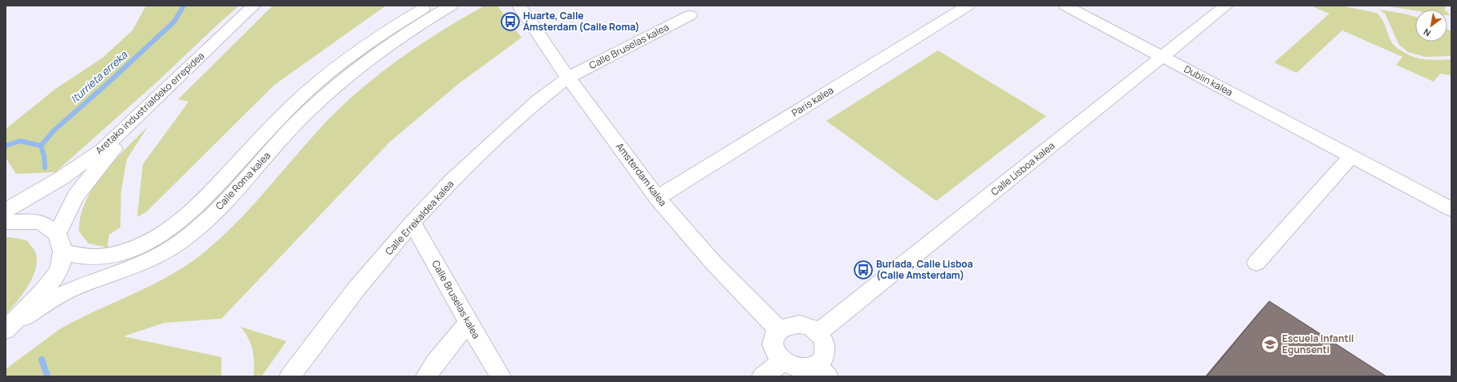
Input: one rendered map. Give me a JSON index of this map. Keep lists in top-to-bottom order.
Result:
{
  "streets": {
    "street": [
      "Calle Bruselas kalea",
      "Dublin kalea",
      "Paris kalea",
      "Aretako industrialdeko errepidea",
      "Calle Lisboa kalea",
      "Amsterdam kalea",
      "Calle Roma kalea",
      "Calle Errekaldea kalea"
    ]
  },
  "crossings": [
    ["Calle Bruselas kalea", "Amsterdam kalea"],
    ["Calle Bruselas kalea", "Calle Errekaldea kalea"],
    ["Dublin kalea", "Calle Lisboa kalea"],
    ["Paris kalea", "Amsterdam kalea"],
    ["Calle Lisboa kalea", "Amsterdam kalea"],
    ["Amsterdam kalea", "Calle Errekaldea kalea"]
  ],
  "water": ["Iturrieta erreka"],
  "places": {
    "bus stop": ["Huarte, Calle Ámsterdam (Calle Roma)", "Burlada, Calle Lisboa (Calle Amsterdam)"],
    "school or university": ["Escuela Infantil Egunsenti"]
  },
  "north": "bottom left"
}
